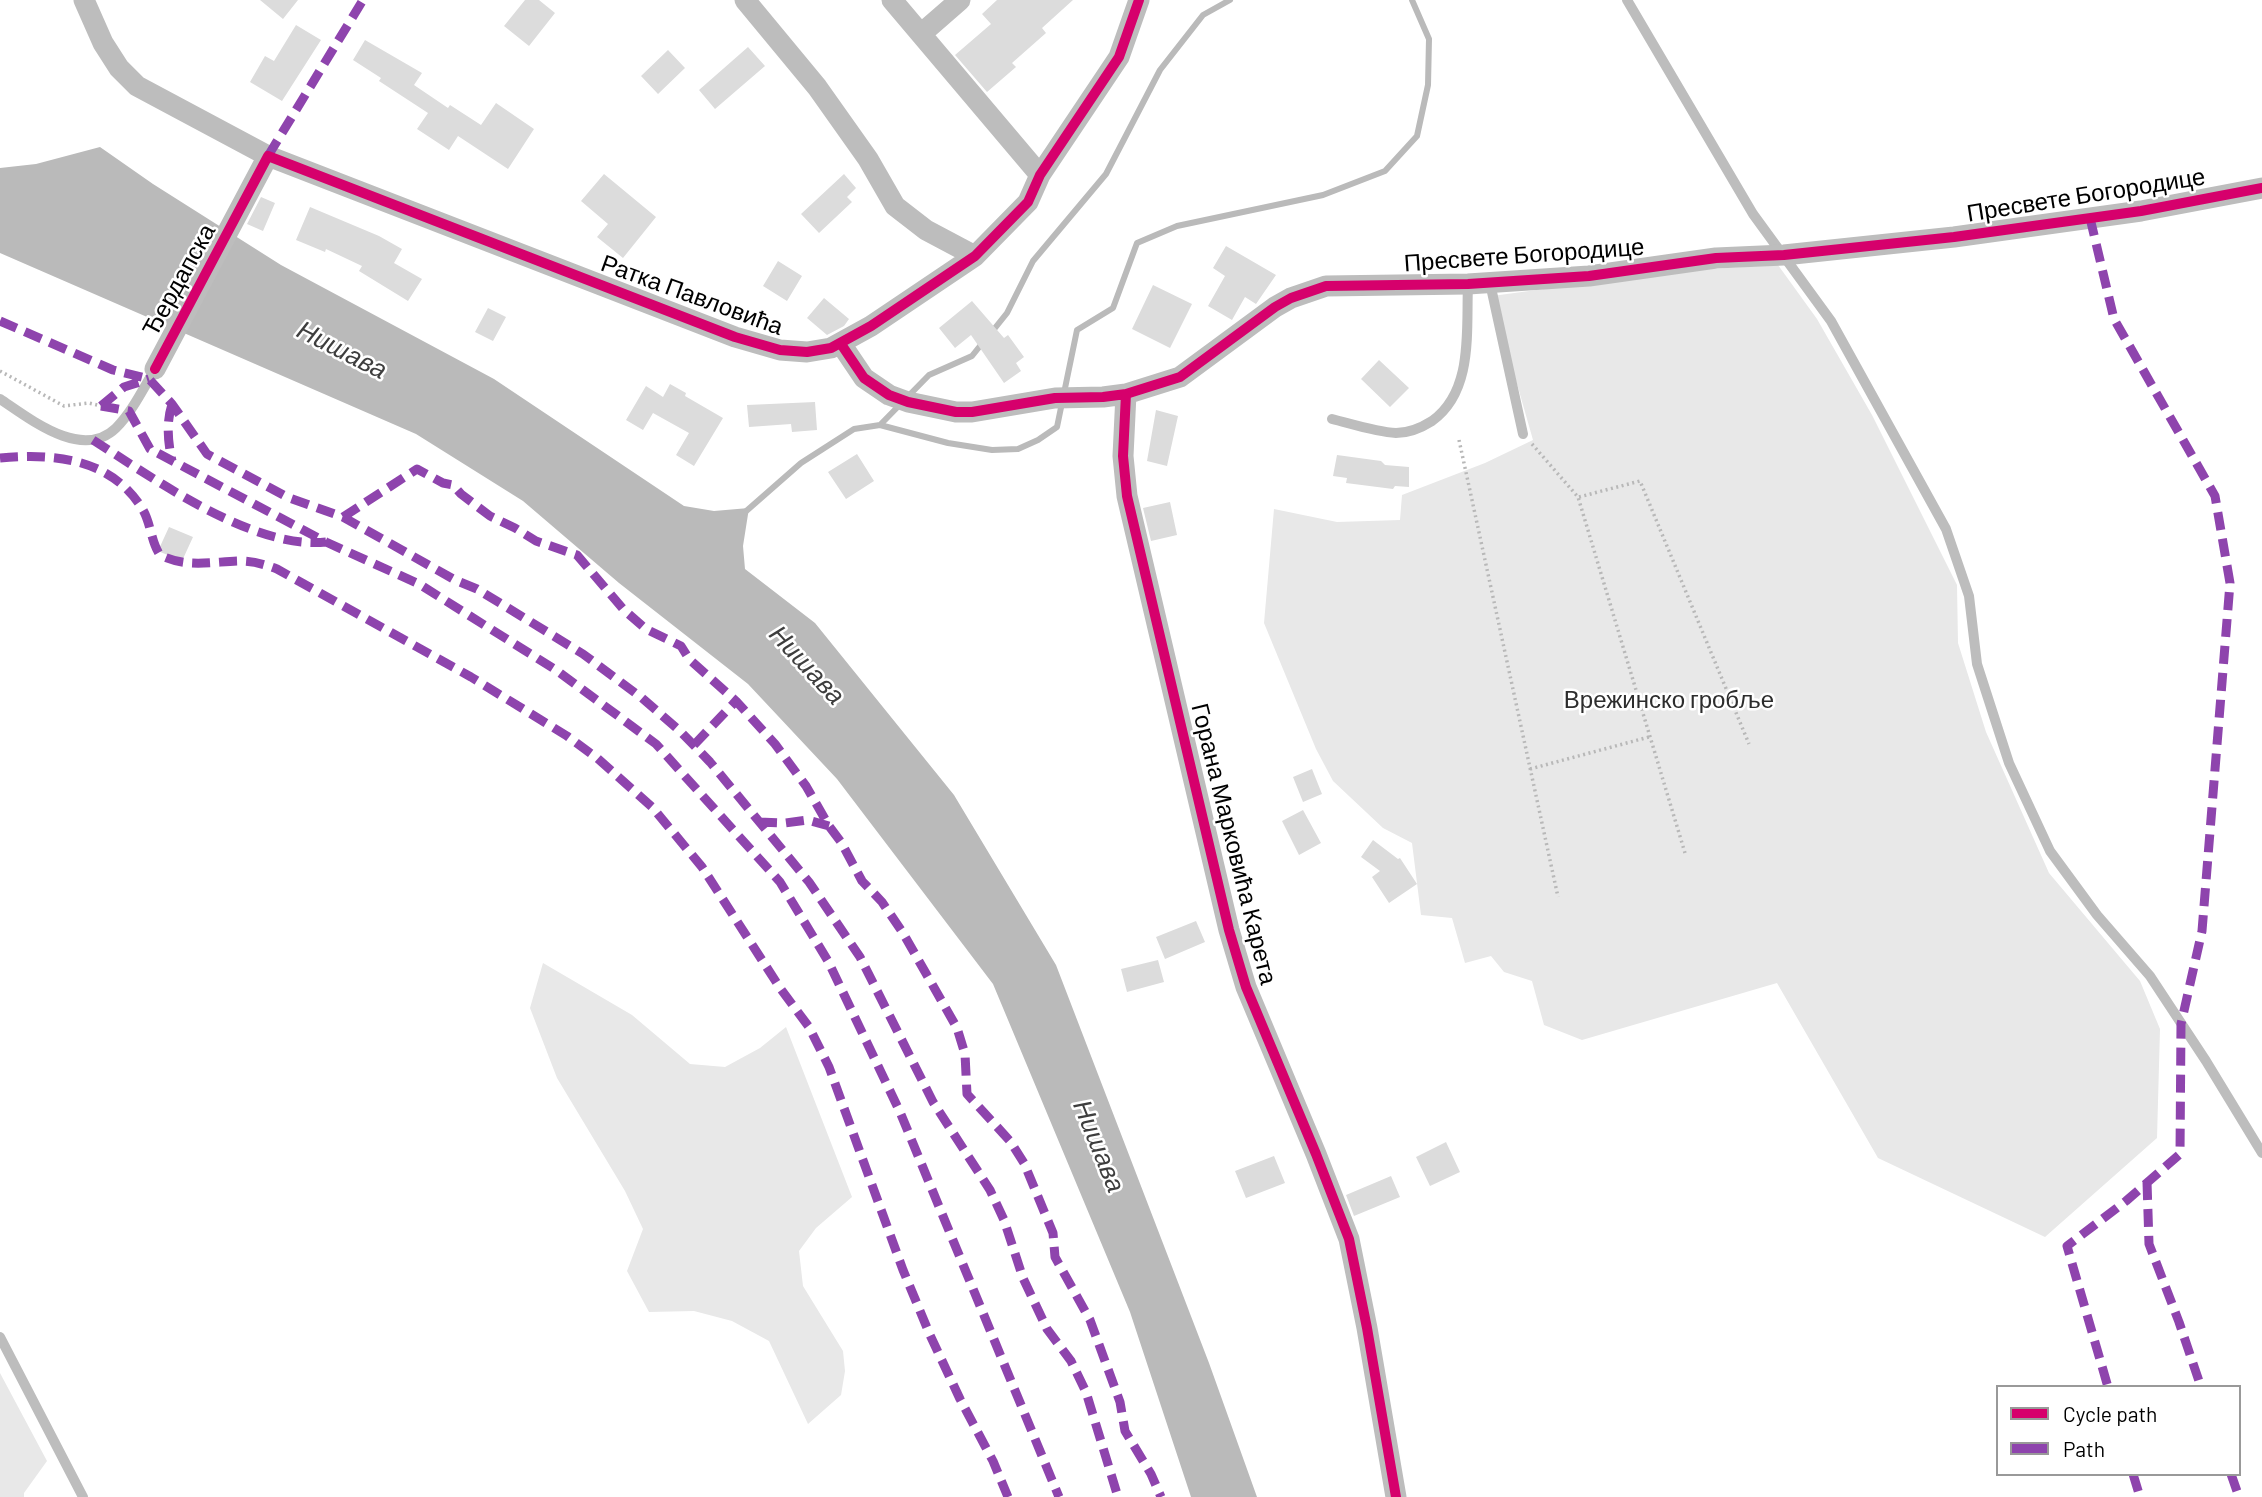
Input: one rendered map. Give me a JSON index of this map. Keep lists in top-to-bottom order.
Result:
{
  "streets": {
    "street": [
      "Пресвете Богородице",
      "Ђердапска",
      "Ратка Павловића",
      "Горана Марковића Карета"
    ]
  },
  "crossings": [
    ["Пресвете Богородице", "Ратка Павловића"],
    ["Пресвете Богородице", "Горана Марковића Карета"],
    ["Ђердапска", "Ратка Павловића"]
  ],
  "water": ["Нишава"],
  "parks": ["Врежинско гробље"],
  "legend": ["Cycle path", "Path"]
}
